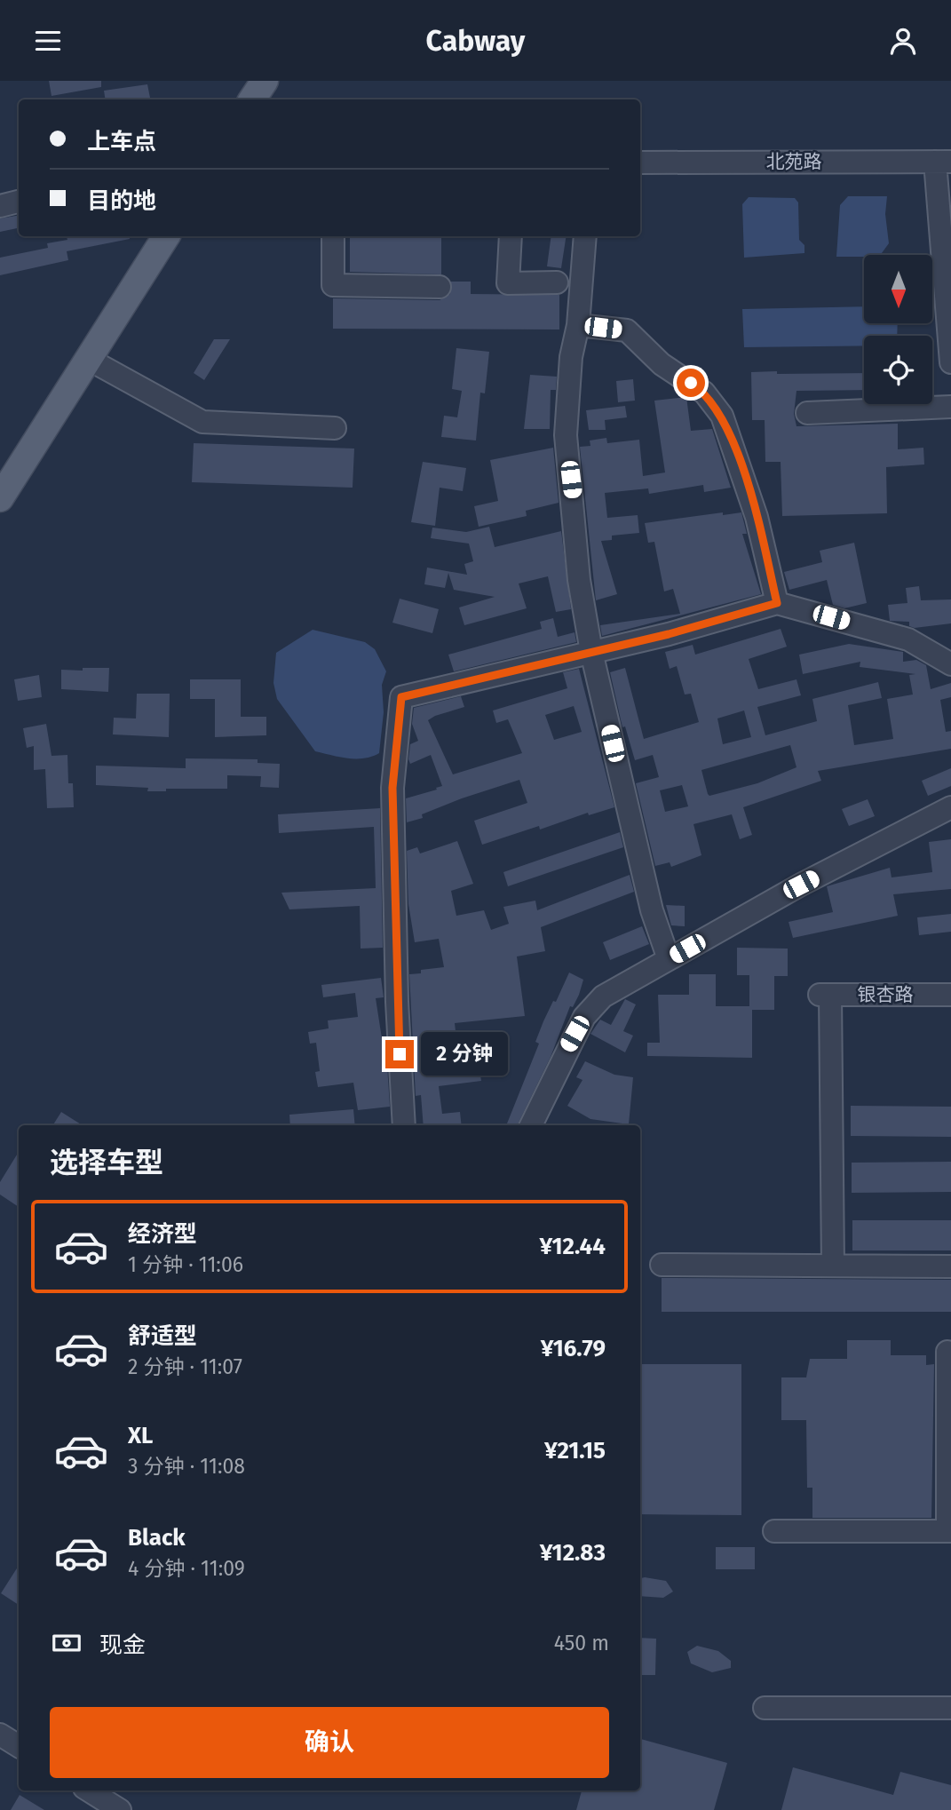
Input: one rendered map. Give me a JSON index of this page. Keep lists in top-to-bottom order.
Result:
{
  "streets": {
    "street": ["北苑路", "银杏路"]
  },
  "north": "bottom",
  "page": {
    "header": "Cabway",
    "banner": ["上车点", "目的地"],
    "bubble": "2 分钟",
    "heading": "选择车型",
    "list": [
      {
        "name": "经济型",
        "note": "1 分钟 · 11:06",
        "value": "¥12.44"
      },
      {
        "name": "舒适型",
        "note": "2 分钟 · 11:07",
        "value": "¥16.79"
      },
      {
        "name": "XL",
        "note": "3 分钟 · 11:08",
        "value": "¥21.15"
      },
      {
        "name": "Black",
        "note": "4 分钟 · 11:09",
        "value": "¥12.83"
      }
    ],
    "pay": ["现金", "450 m"],
    "buttons": "确认"
  }
}
